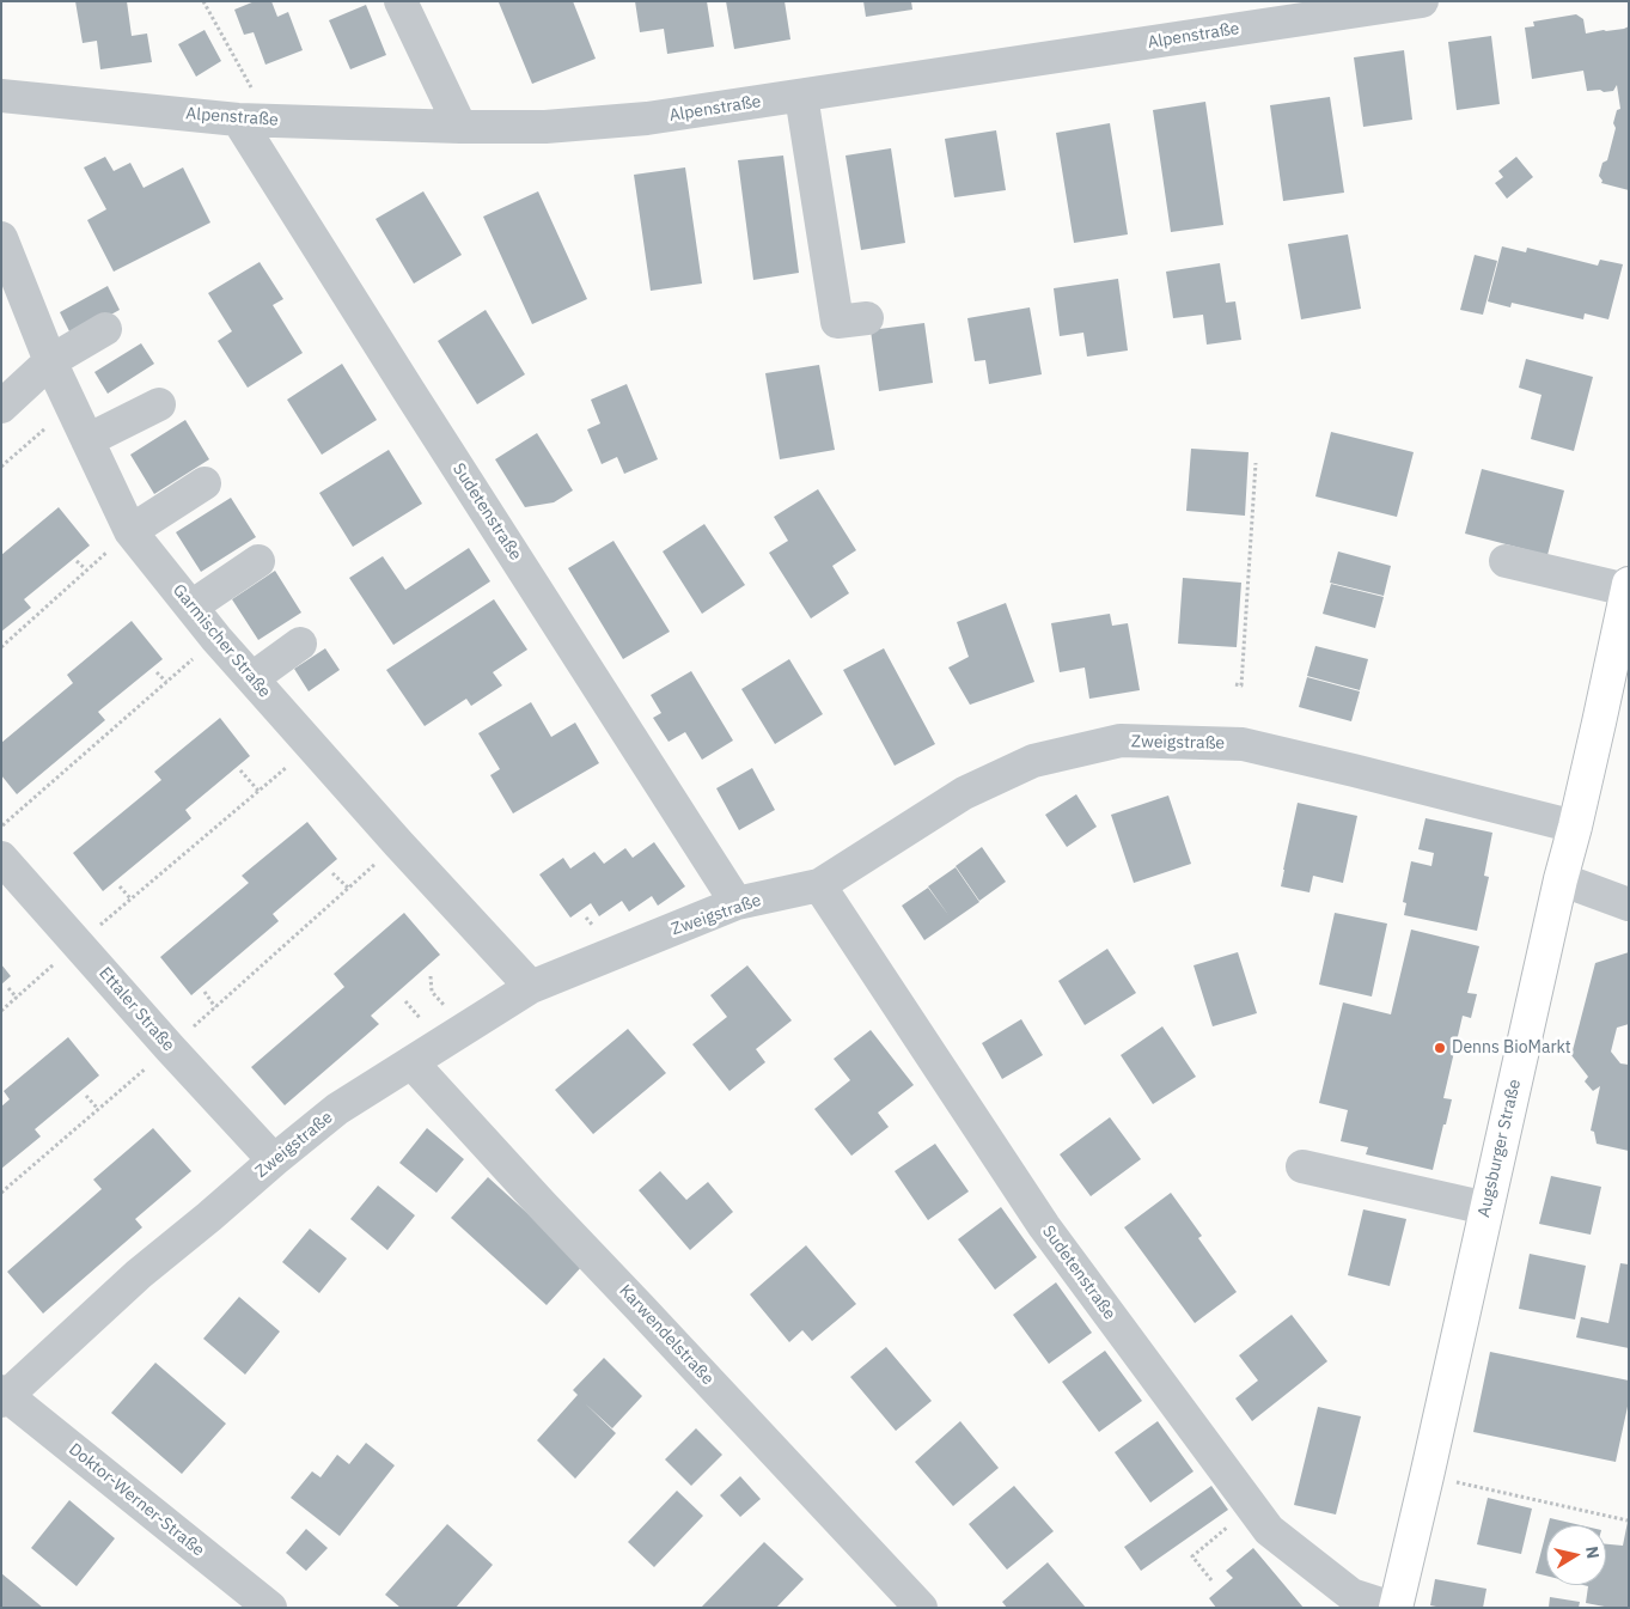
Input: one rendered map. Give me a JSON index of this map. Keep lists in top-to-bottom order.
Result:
{
  "streets": {
    "main road": ["Augsburger Straße"],
    "street": [
      "Alpenstraße",
      "Sudetenstraße",
      "Garmischer Straße",
      "Zweigstraße",
      "Ettaler Straße",
      "Karwendelstraße",
      "Doktor-Werner-Straße"
    ]
  },
  "crossings": [
    ["Alpenstraße", "Sudetenstraße"],
    ["Sudetenstraße", "Zweigstraße"],
    ["Sudetenstraße", "Augsburger Straße"],
    ["Garmischer Straße", "Zweigstraße"],
    ["Zweigstraße", "Ettaler Straße"],
    ["Zweigstraße", "Augsburger Straße"],
    ["Zweigstraße", "Karwendelstraße"],
    ["Zweigstraße", "Doktor-Werner-Straße"]
  ],
  "places": ["Denns BioMarkt"],
  "north": "right"
}
